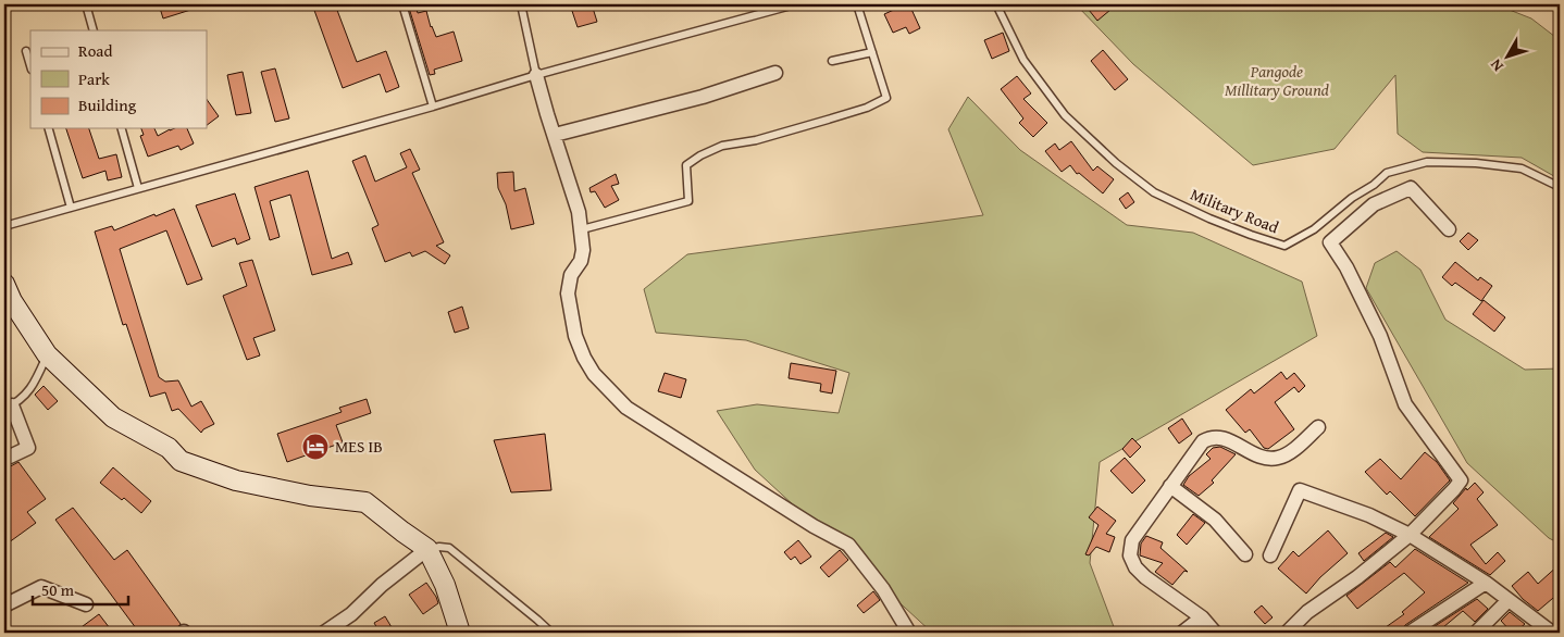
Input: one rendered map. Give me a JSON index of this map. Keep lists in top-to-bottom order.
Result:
{
  "streets": {
    "lane": ["Military Road"]
  },
  "parks": ["Pangode Millitary Ground"],
  "places": {
    "hotel": ["MES IB"]
  },
  "legend": ["Road", "Park", "Building"],
  "scale_bar": "50 m",
  "north": "bottom left"
}
